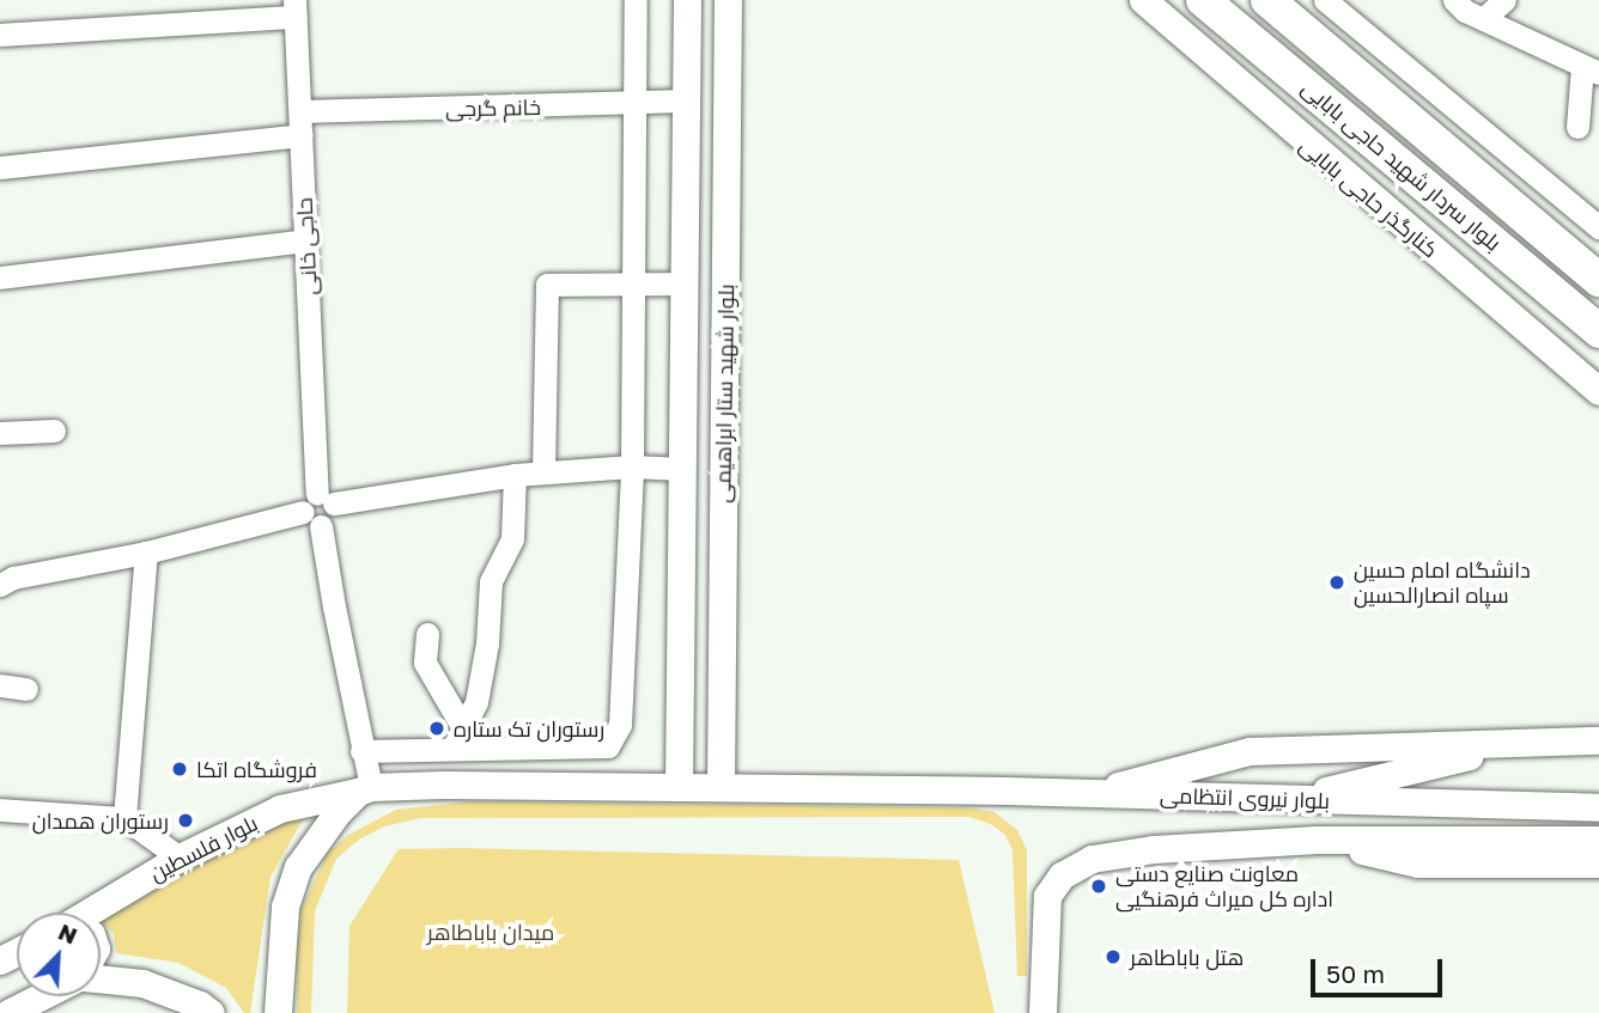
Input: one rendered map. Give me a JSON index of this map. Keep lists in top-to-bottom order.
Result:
{
  "streets": {
    "highway": ["بلوار سردار شهید حاجی بابایی"],
    "main road": [
      "کنارگذر حاجی بابایی",
      "بلوار شهید ستار ابراهیمی",
      "بلوار نیروی انتظامی",
      "بلوار فلسطین"
    ],
    "street": ["خانم گرجی", "حاجی خانی"]
  },
  "crossings": [
    ["خانم گرجی", "حاجی خانی"],
    ["خانم گرجی", "بلوار شهید ستار ابراهیمی"],
    ["حاجی خانی", "بلوار فلسطین"],
    ["بلوار شهید ستار ابراهیمی", "بلوار نیروی انتظامی"]
  ],
  "parks": ["میدان باباطاهر"],
  "places": [
    "دانشگاه امام حسین سپاه انصارالحسین",
    "رستوران تک ستاره",
    "فروشگاه اتکا",
    "رستوران همدان",
    "معاونت صنایع دستی اداره کل میراث فرهنگیی",
    "هتل باباطاهر"
  ],
  "scale_bar": "50 m",
  "north": "top right"
}
